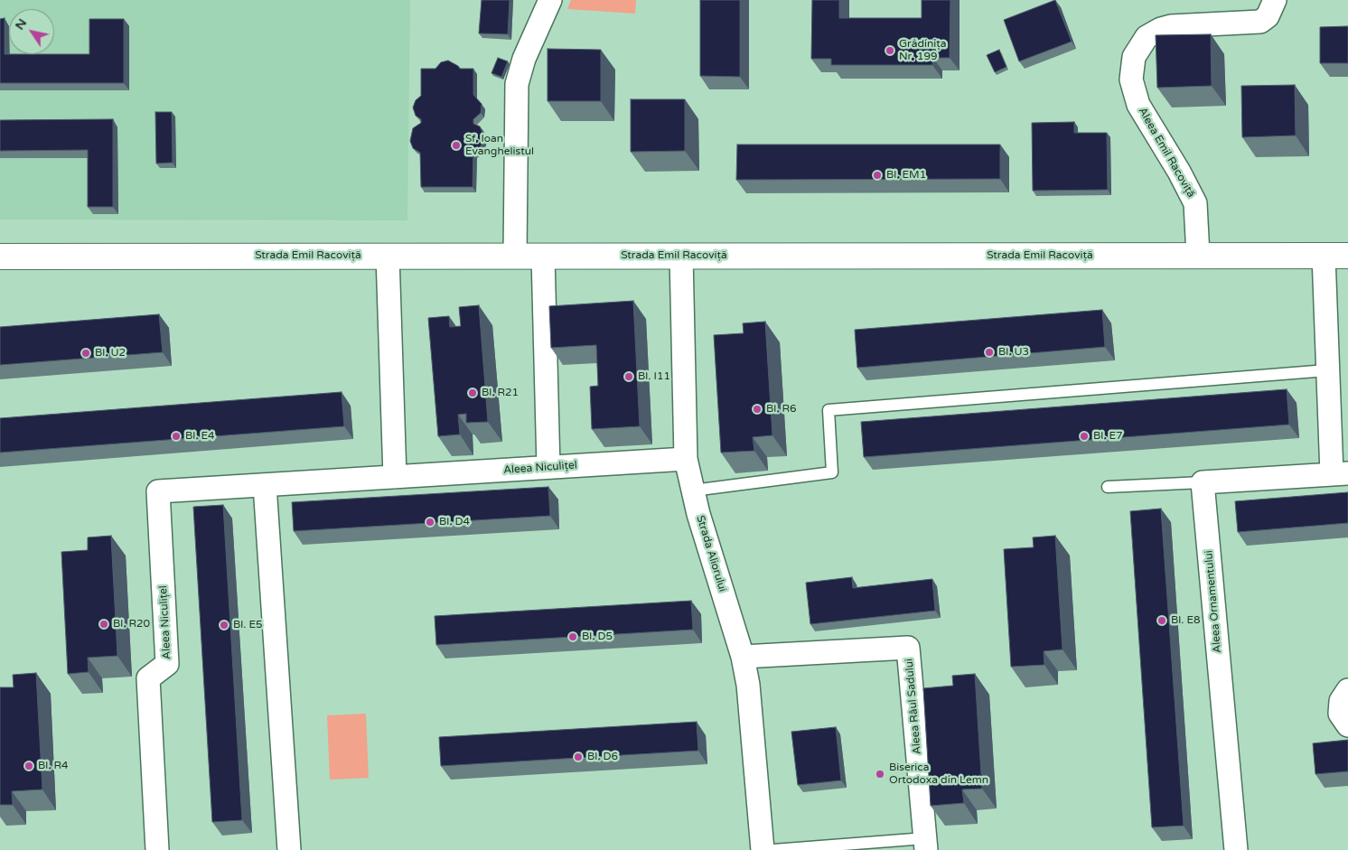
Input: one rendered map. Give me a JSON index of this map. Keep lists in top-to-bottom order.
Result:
{
  "streets": {
    "street": [
      "Aleea Emil Racoviță",
      "Strada Emil Racoviță",
      "Aleea Niculițel",
      "Strada Aliorului",
      "Aleea Ornamentului",
      "Aleea Râul Sadului"
    ]
  },
  "crossings": [
    ["Aleea Emil Racoviță", "Strada Emil Racoviță"],
    ["Strada Emil Racoviță", "Strada Aliorului"],
    ["Aleea Niculițel", "Strada Aliorului"],
    ["Strada Aliorului", "Aleea Râul Sadului"]
  ],
  "places": [
    "Grădinița Nr. 199",
    "Sf. Ioan Evanghelistul",
    "Bl. EM1",
    "Bl. U3",
    "Bl. U2",
    "Bl. I11",
    "Bl. R21",
    "Bl. R6",
    "Bl. E4",
    "Bl. E7",
    "Bl. D4",
    "Bl. E8",
    "Bl. R20",
    "Bl. E5",
    "Bl. D5",
    "Bl. D6",
    "Bl. R4",
    "Biserica Ortodoxa din Lemn"
  ],
  "north": "top left"
}
